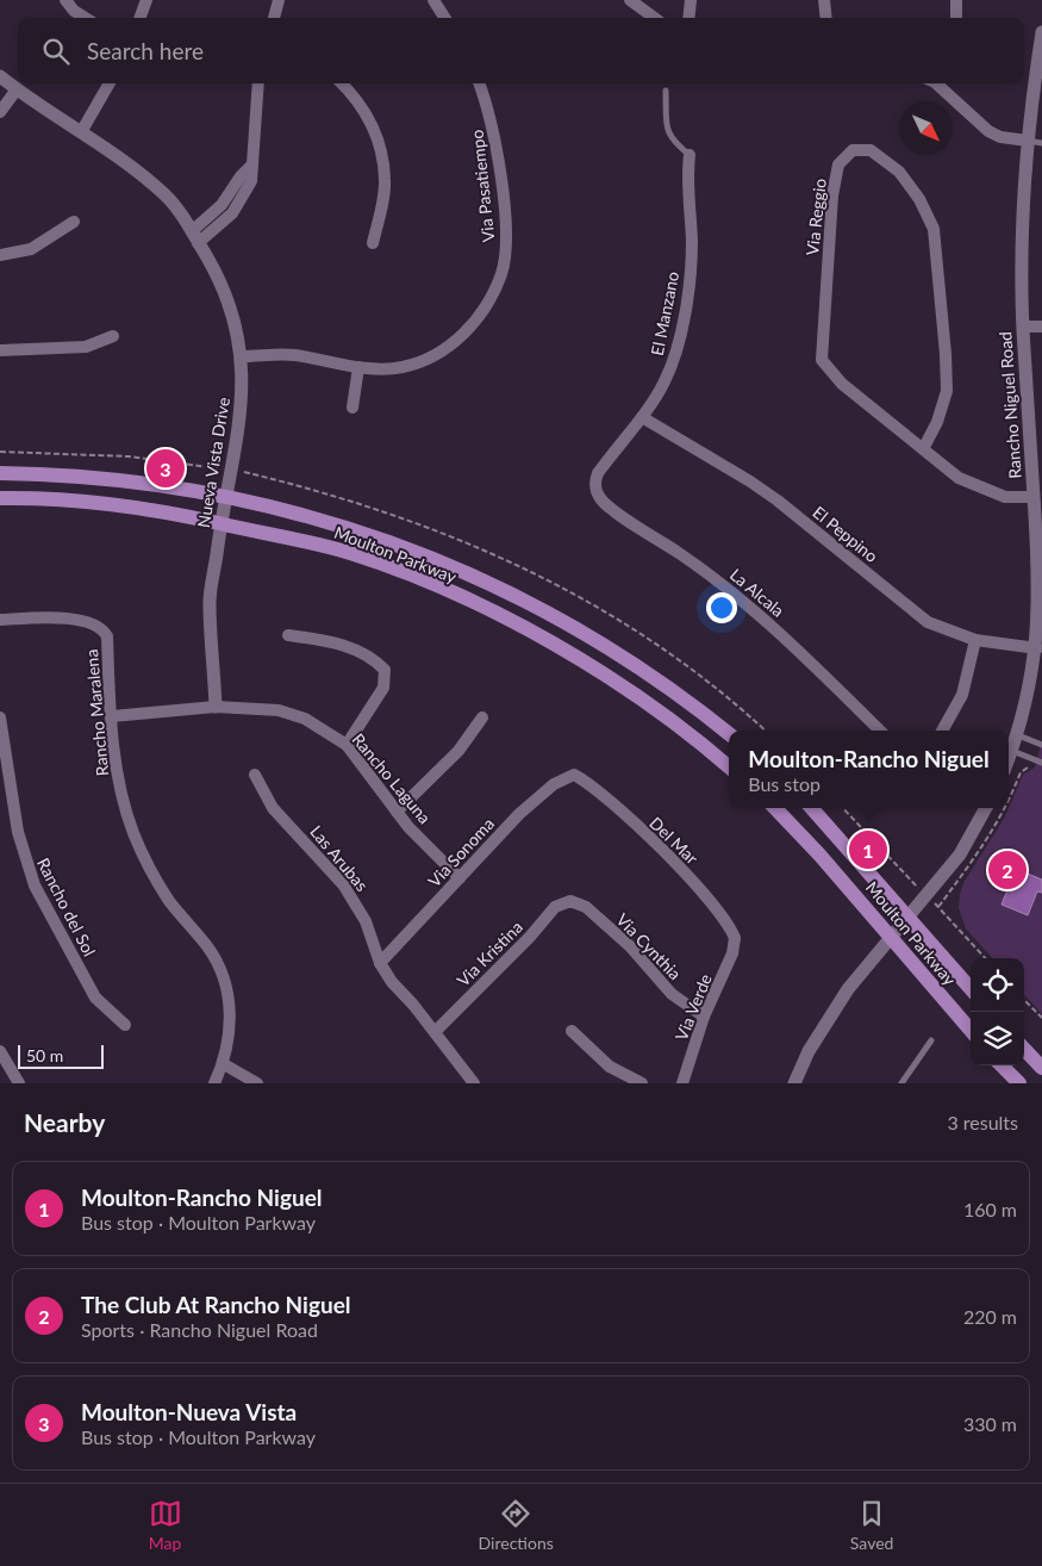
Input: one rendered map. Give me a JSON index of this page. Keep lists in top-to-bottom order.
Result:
{
  "streets": {
    "main road": ["Moulton Parkway"],
    "street": [
      "Via Pasatiempo",
      "Via Reggio",
      "El Manzano",
      "Rancho Niguel Road",
      "Nueva Vista Drive",
      "El Peppino",
      "La Alcala",
      "Rancho Maralena",
      "Rancho Laguna",
      "Del Mar",
      "Via Sonoma",
      "Las Arubas",
      "Rancho del Sol",
      "Via Cynthia",
      "Via Kristina",
      "Via Verde"
    ]
  },
  "crossings": [
    ["Via Pasatiempo", "Nueva Vista Drive"],
    ["Via Reggio", "Rancho Niguel Road"],
    ["El Manzano", "El Peppino"],
    ["El Manzano", "La Alcala"],
    ["Rancho Niguel Road", "El Peppino"],
    ["Nueva Vista Drive", "Moulton Parkway"],
    ["Nueva Vista Drive", "Rancho Laguna"],
    ["Rancho Maralena", "Rancho Laguna"],
    ["Rancho Laguna", "Via Sonoma"],
    ["Del Mar", "Via Sonoma"],
    ["Del Mar", "Via Verde"],
    ["Via Sonoma", "Las Arubas"],
    ["Las Arubas", "Via Kristina"],
    ["Via Cynthia", "Via Kristina"],
    ["Via Cynthia", "Via Verde"]
  ],
  "scale_bar": "50 m",
  "north": "bottom right",
  "page": {
    "search": "Search here",
    "pins": ["3", "1", "2"],
    "popup": ["Moulton-Rancho Niguel", "Bus stop"],
    "scale": "50 m",
    "heading": ["Nearby", "3 results"],
    "list": [
      {
        "mark": "1",
        "name": "Moulton-Rancho Niguel",
        "note": "Bus stop · Moulton Parkway",
        "value": "160 m"
      },
      {
        "mark": "2",
        "name": "The Club At Rancho Niguel",
        "note": "Sports · Rancho Niguel Road",
        "value": "220 m"
      },
      {
        "mark": "3",
        "name": "Moulton-Nueva Vista",
        "note": "Bus stop · Moulton Parkway",
        "value": "330 m"
      }
    ],
    "nav": ["Map", "Directions", "Saved"]
  }
}
